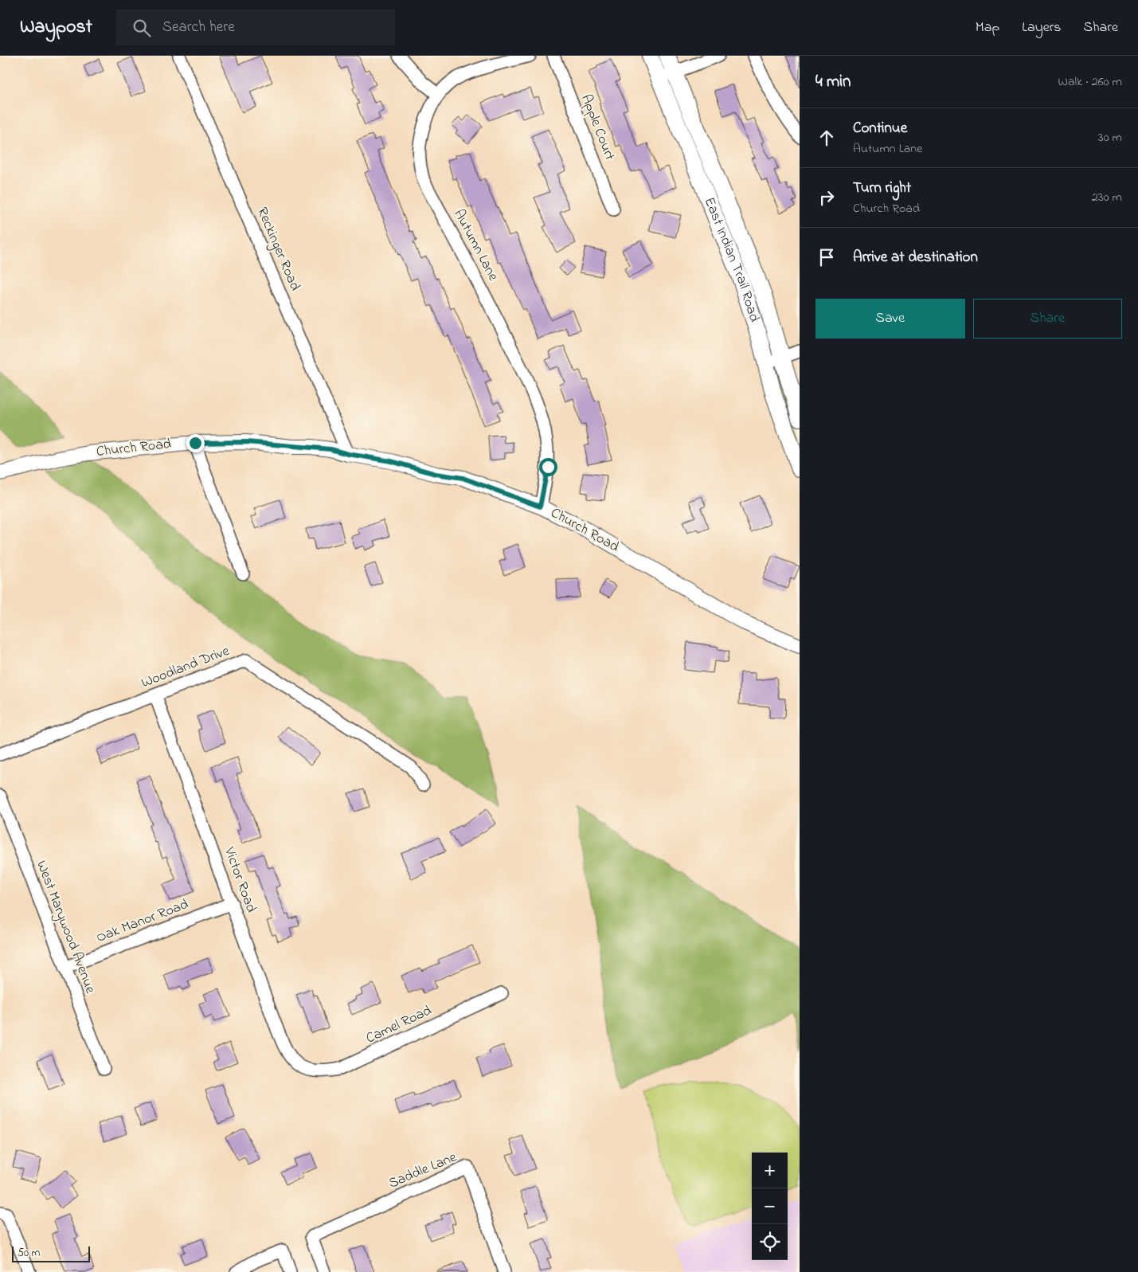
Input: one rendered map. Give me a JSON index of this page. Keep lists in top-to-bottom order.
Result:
{
  "streets": {
    "main road": ["East Indian Trail Road"],
    "street": [
      "Apple Court",
      "Autumn Lane",
      "Reckinger Road",
      "Church Road",
      "Woodland Drive",
      "Victor Road",
      "Oak Manor Road",
      "West Marywood Avenue",
      "Camel Road",
      "Saddle Lane"
    ]
  },
  "crossings": [
    ["Autumn Lane", "Church Road"],
    ["Reckinger Road", "Church Road"],
    ["Woodland Drive", "Victor Road"],
    ["Victor Road", "Oak Manor Road"],
    ["Victor Road", "Camel Road"],
    ["Oak Manor Road", "West Marywood Avenue"]
  ],
  "scale_bar": "50 m",
  "page": {
    "header": "Waypost",
    "search": "Search here",
    "nav": ["Map", "Layers", "Share"],
    "heading": ["4 min", "Walk · 260 m"],
    "list": [
      ["Continue", "Autumn Lane", "30 m"],
      ["Turn right", "Church Road", "230 m"],
      "Arrive at destination"
    ],
    "buttons": ["Save", "Share"],
    "map_buttons": ["+", "−"],
    "scale": "50 m"
  }
}
